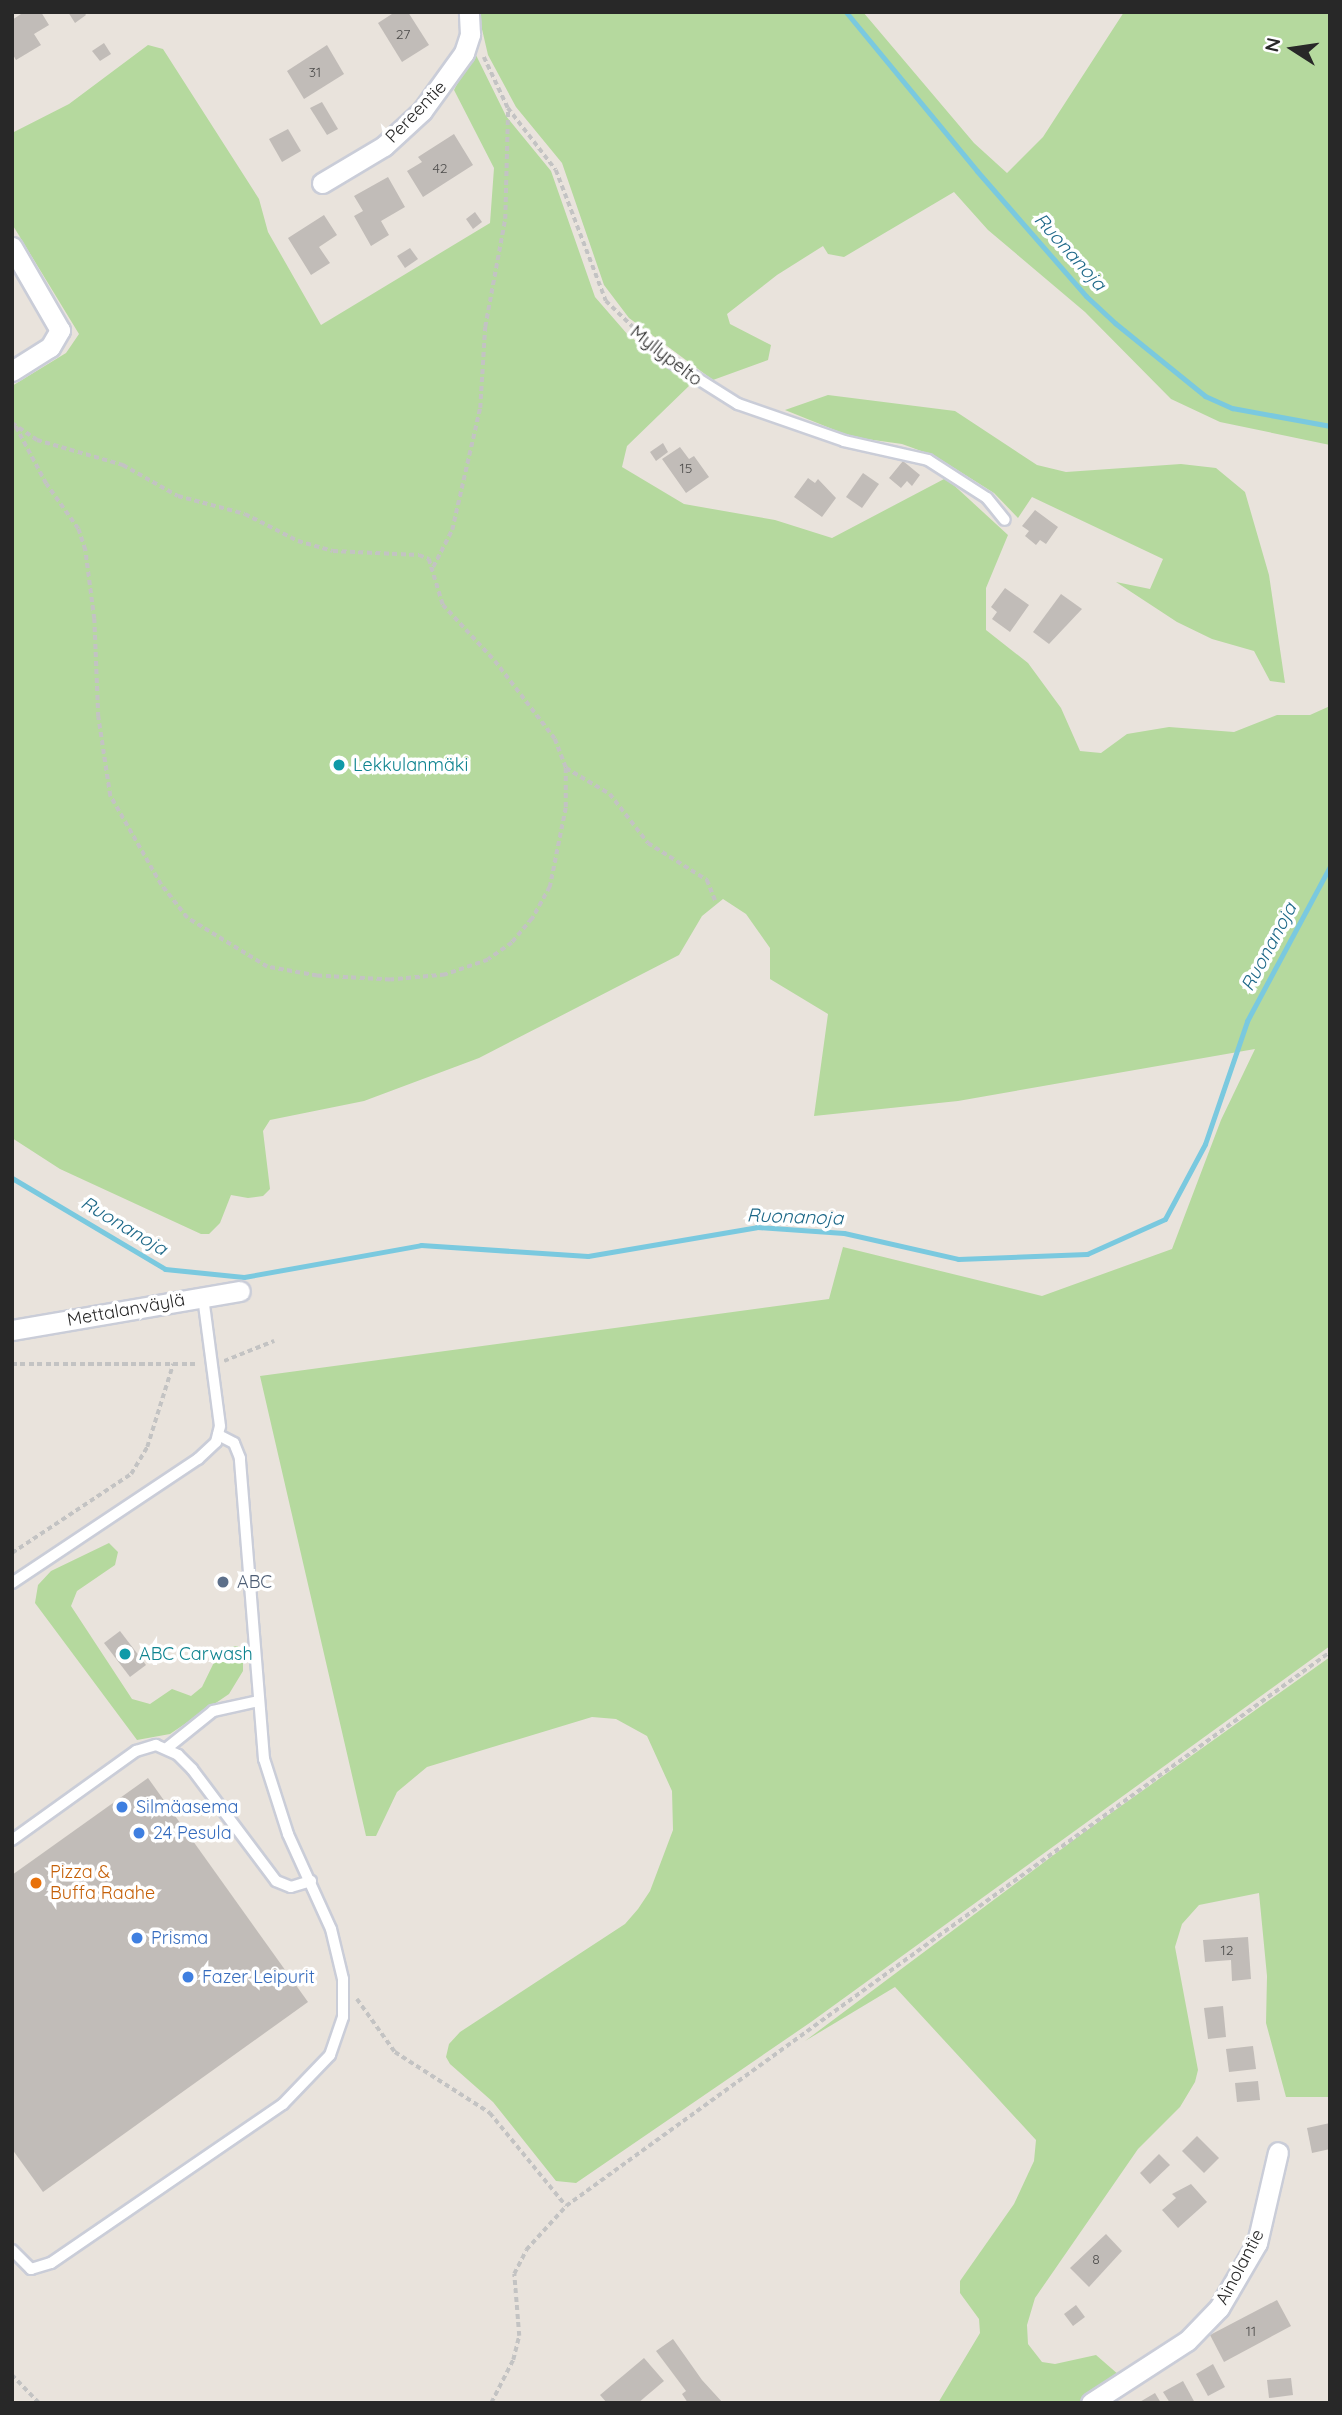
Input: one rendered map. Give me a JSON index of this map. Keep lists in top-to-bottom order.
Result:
{
  "streets": {
    "street": ["Pereentie", "Mettalanväylä", "Ainolantie"],
    "lane": ["Myllypelto"]
  },
  "crossings": [
    ["Pereentie", "Myllypelto"]
  ],
  "water": ["Ruonanoja"],
  "places": [
    "Lekkulanmäki",
    "ABC",
    "ABC Carwash",
    "Silmäasema",
    "24 Pesula",
    "Pizza & Buffa Raahe",
    "Prisma",
    "Fazer Leipurit"
  ],
  "house_numbers": [
    "27",
    "31",
    "42",
    "15",
    "12",
    "8",
    "11"
  ],
  "north": "left"
}
